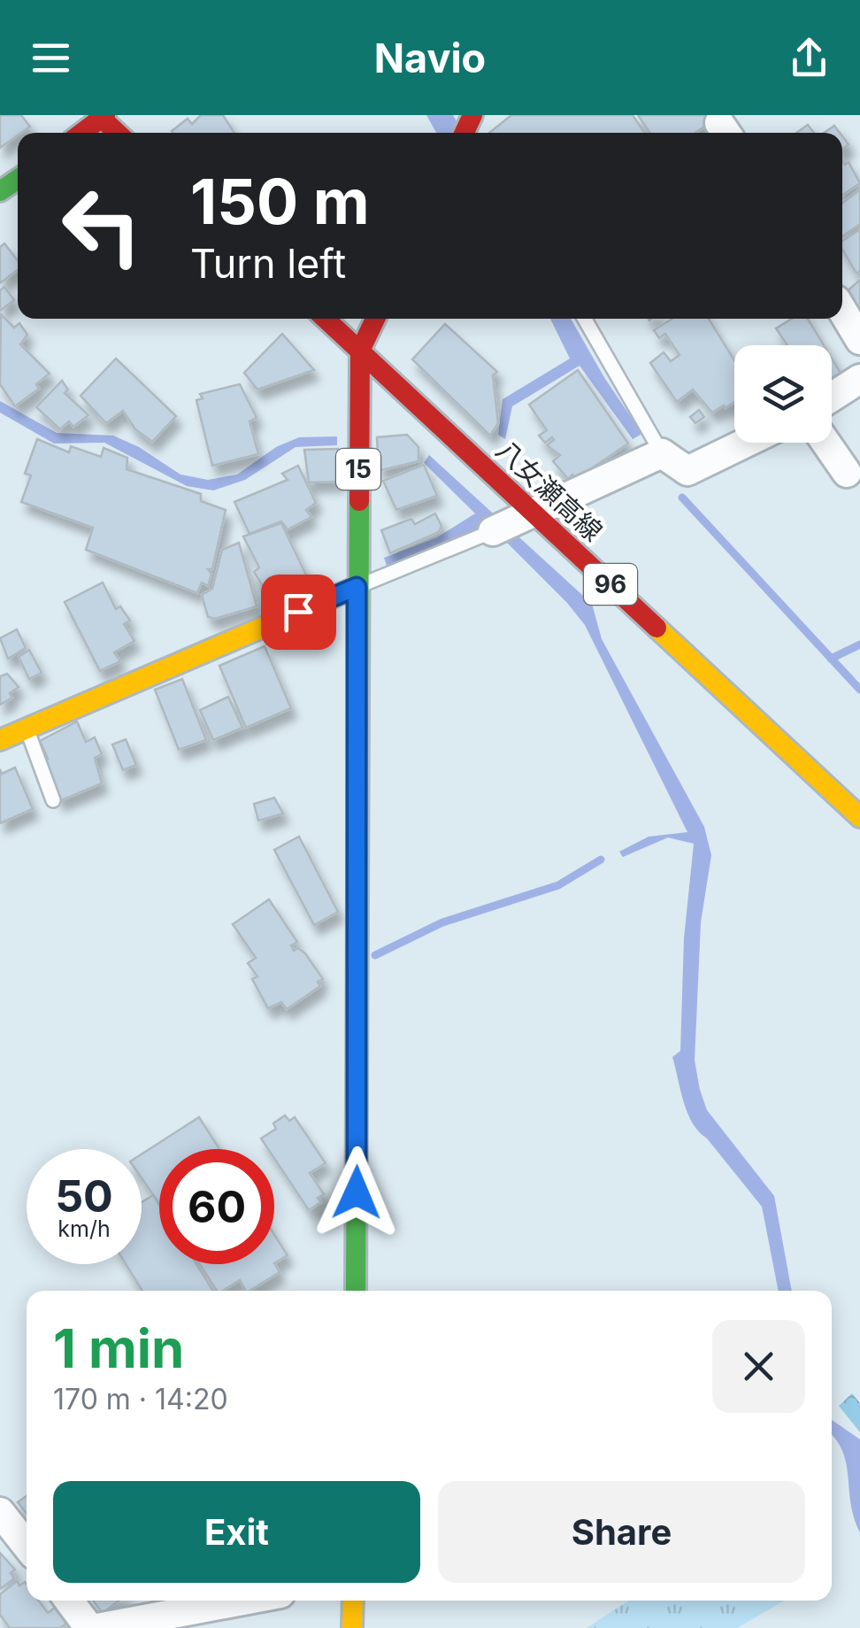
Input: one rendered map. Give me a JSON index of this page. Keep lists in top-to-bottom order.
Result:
{
  "streets": {
    "main road": ["15", "八女瀬高線", "96"]
  },
  "crossings": [
    ["15", "八女瀬高線"]
  ],
  "page": {
    "header": "Navio",
    "turn": ["150 m", "Turn left"],
    "speed": "50 km/h",
    "limit": "60",
    "heading": ["1 min", "170 m · 14:20"],
    "buttons": ["Exit", "Share"]
  }
}
